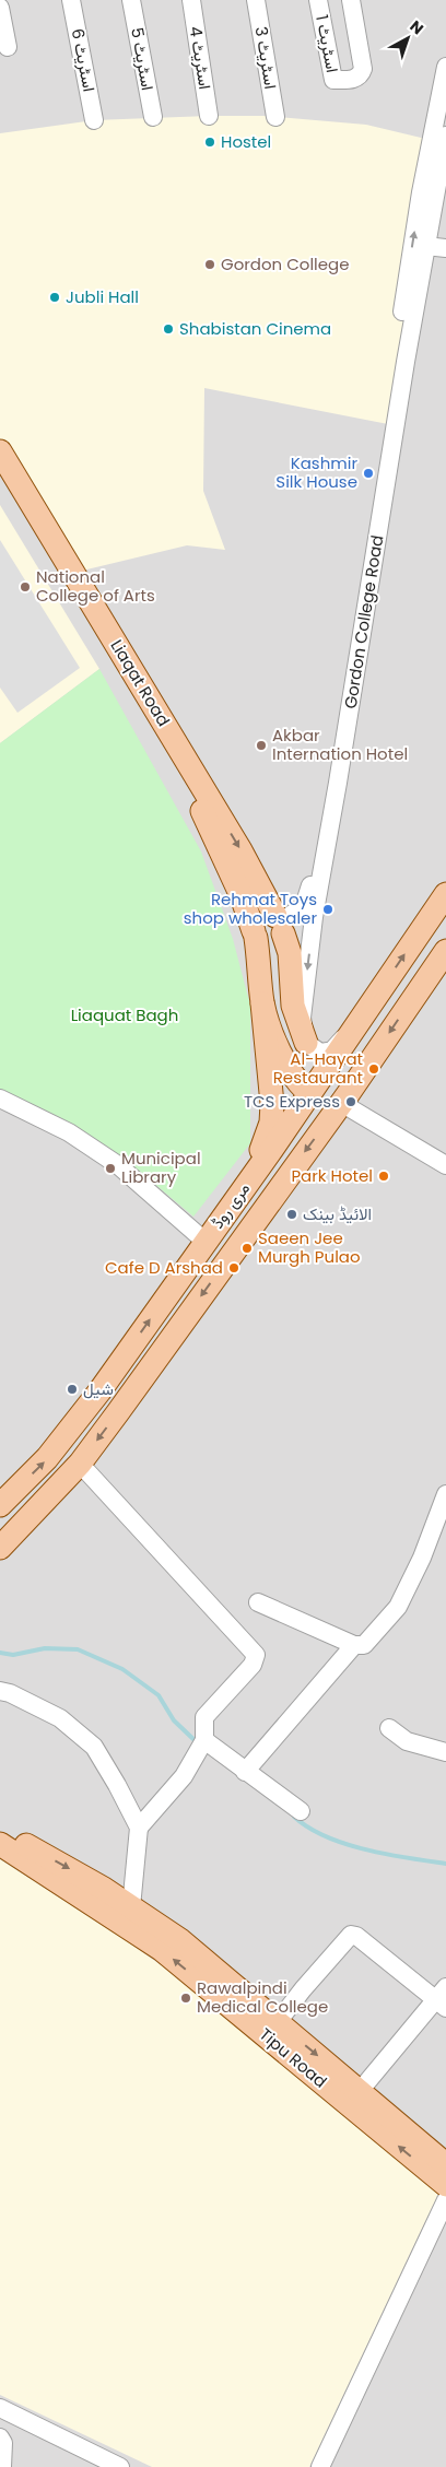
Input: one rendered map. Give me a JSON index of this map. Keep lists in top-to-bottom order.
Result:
{
  "streets": {
    "main road": ["Liaqat Road", "مری روڈ", "Tipu Road"],
    "street": [
      "اسٹریٹ 1",
      "اسٹریٹ 4",
      "اسٹریٹ 3",
      "اسٹریٹ 5",
      "اسٹریٹ 6",
      "Gordon College Road"
    ]
  },
  "crossings": [
    ["Gordon College Road", "Liaqat Road"],
    ["Liaqat Road", "مری روڈ"]
  ],
  "parks": ["Liaquat Bagh"],
  "places": [
    "Hostel",
    "Gordon College",
    "Jubli Hall",
    "Shabistan Cinema",
    "Kashmir Silk House",
    "National College of Arts",
    "Akbar Internation Hotel",
    "Rehmat Toys shop wholesaler",
    "Al-Hayat Restaurant",
    "TCS Express",
    "Municipal Library",
    "Park Hotel",
    "الائیڈ بینک",
    "Saeen Jee Murgh Pulao",
    "Cafe D Arshad",
    "شیل",
    "Rawalpindi Medical College"
  ],
  "north": "top right"
}
